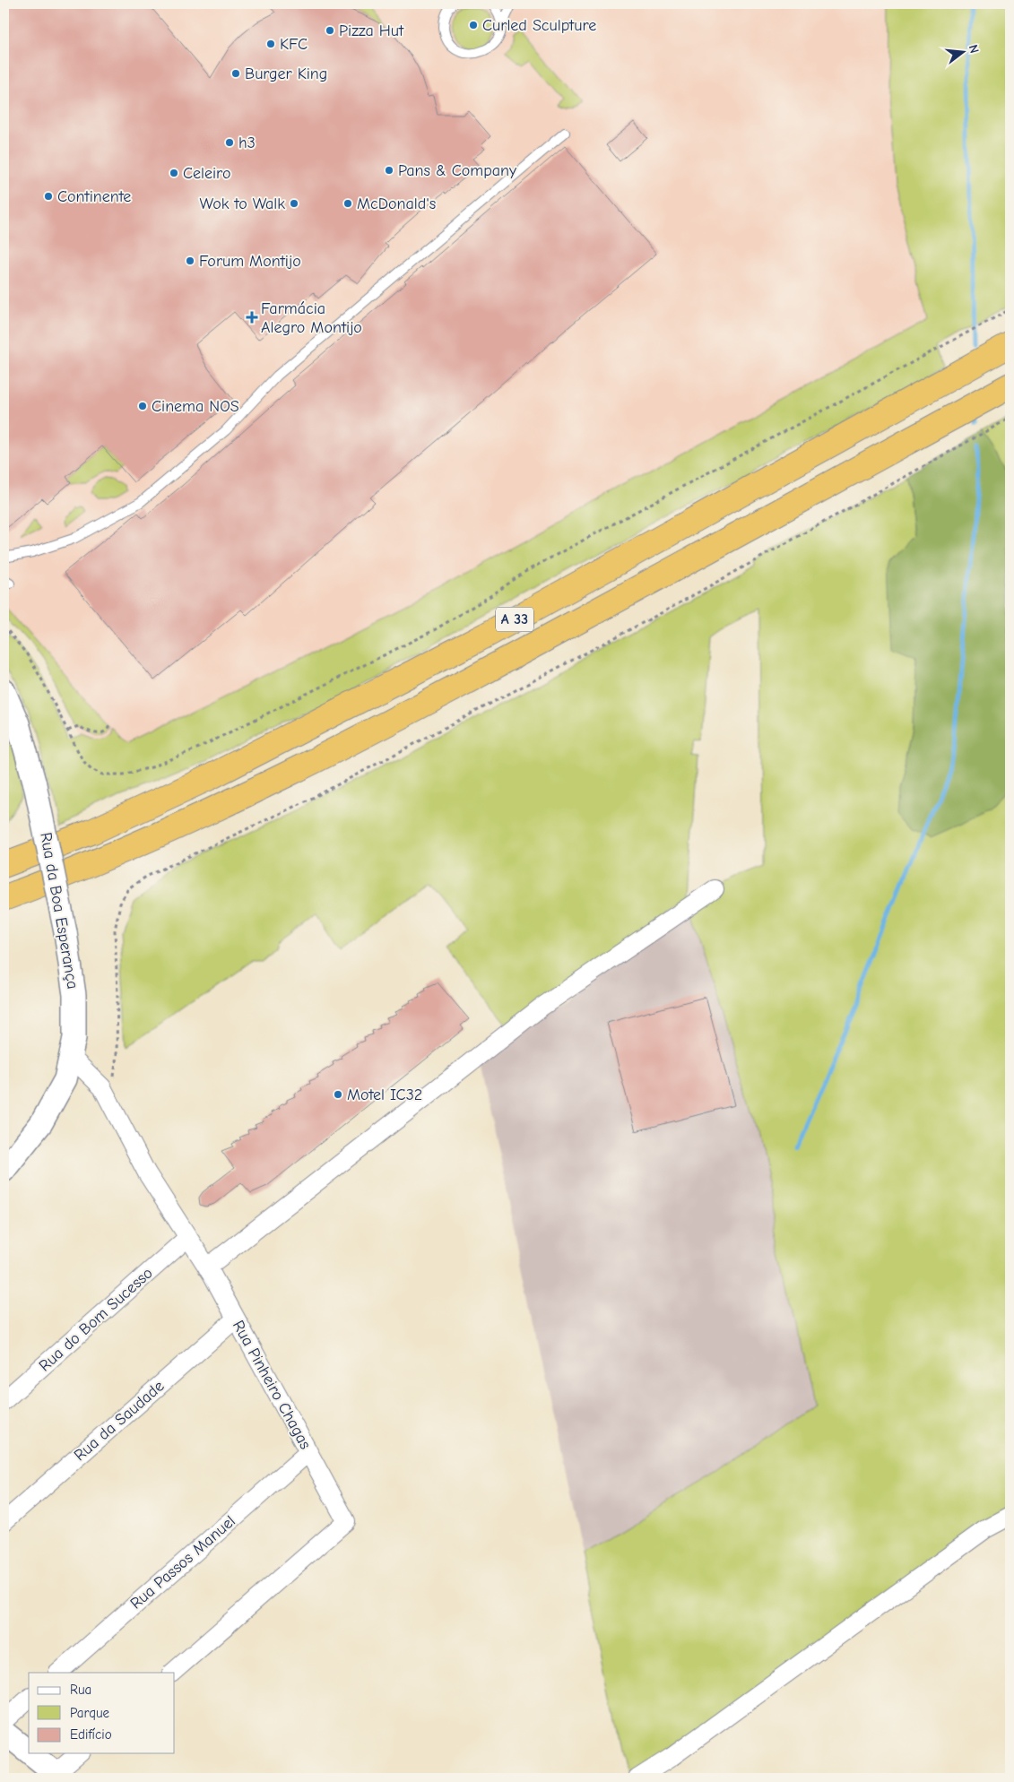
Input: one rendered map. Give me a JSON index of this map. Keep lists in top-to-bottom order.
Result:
{
  "streets": {
    "highway": ["A 33"],
    "street": [
      "Rua da Boa Esperança",
      "Rua do Bom Sucesso",
      "Rua Pinheiro Chagas",
      "Rua da Saudade",
      "Rua Passos Manuel"
    ]
  },
  "crossings": [
    ["Rua da Boa Esperança", "Rua Pinheiro Chagas"],
    ["Rua do Bom Sucesso", "Rua Pinheiro Chagas"],
    ["Rua Pinheiro Chagas", "Rua da Saudade"],
    ["Rua Pinheiro Chagas", "Rua Passos Manuel"]
  ],
  "places": {
    "other": [
      "Curled Sculpture",
      "Pizza Hut",
      "KFC",
      "Burger King",
      "h3",
      "Pans & Company",
      "Celeiro",
      "Continente",
      "Wok to Walk",
      "McDonald's",
      "Forum Montijo",
      "Cinema NOS",
      "Motel IC32"
    ],
    "health": ["Farmácia Alegro Montijo"]
  },
  "legend": ["Rua", "Parque", "Edifício"],
  "north": "right"
}
